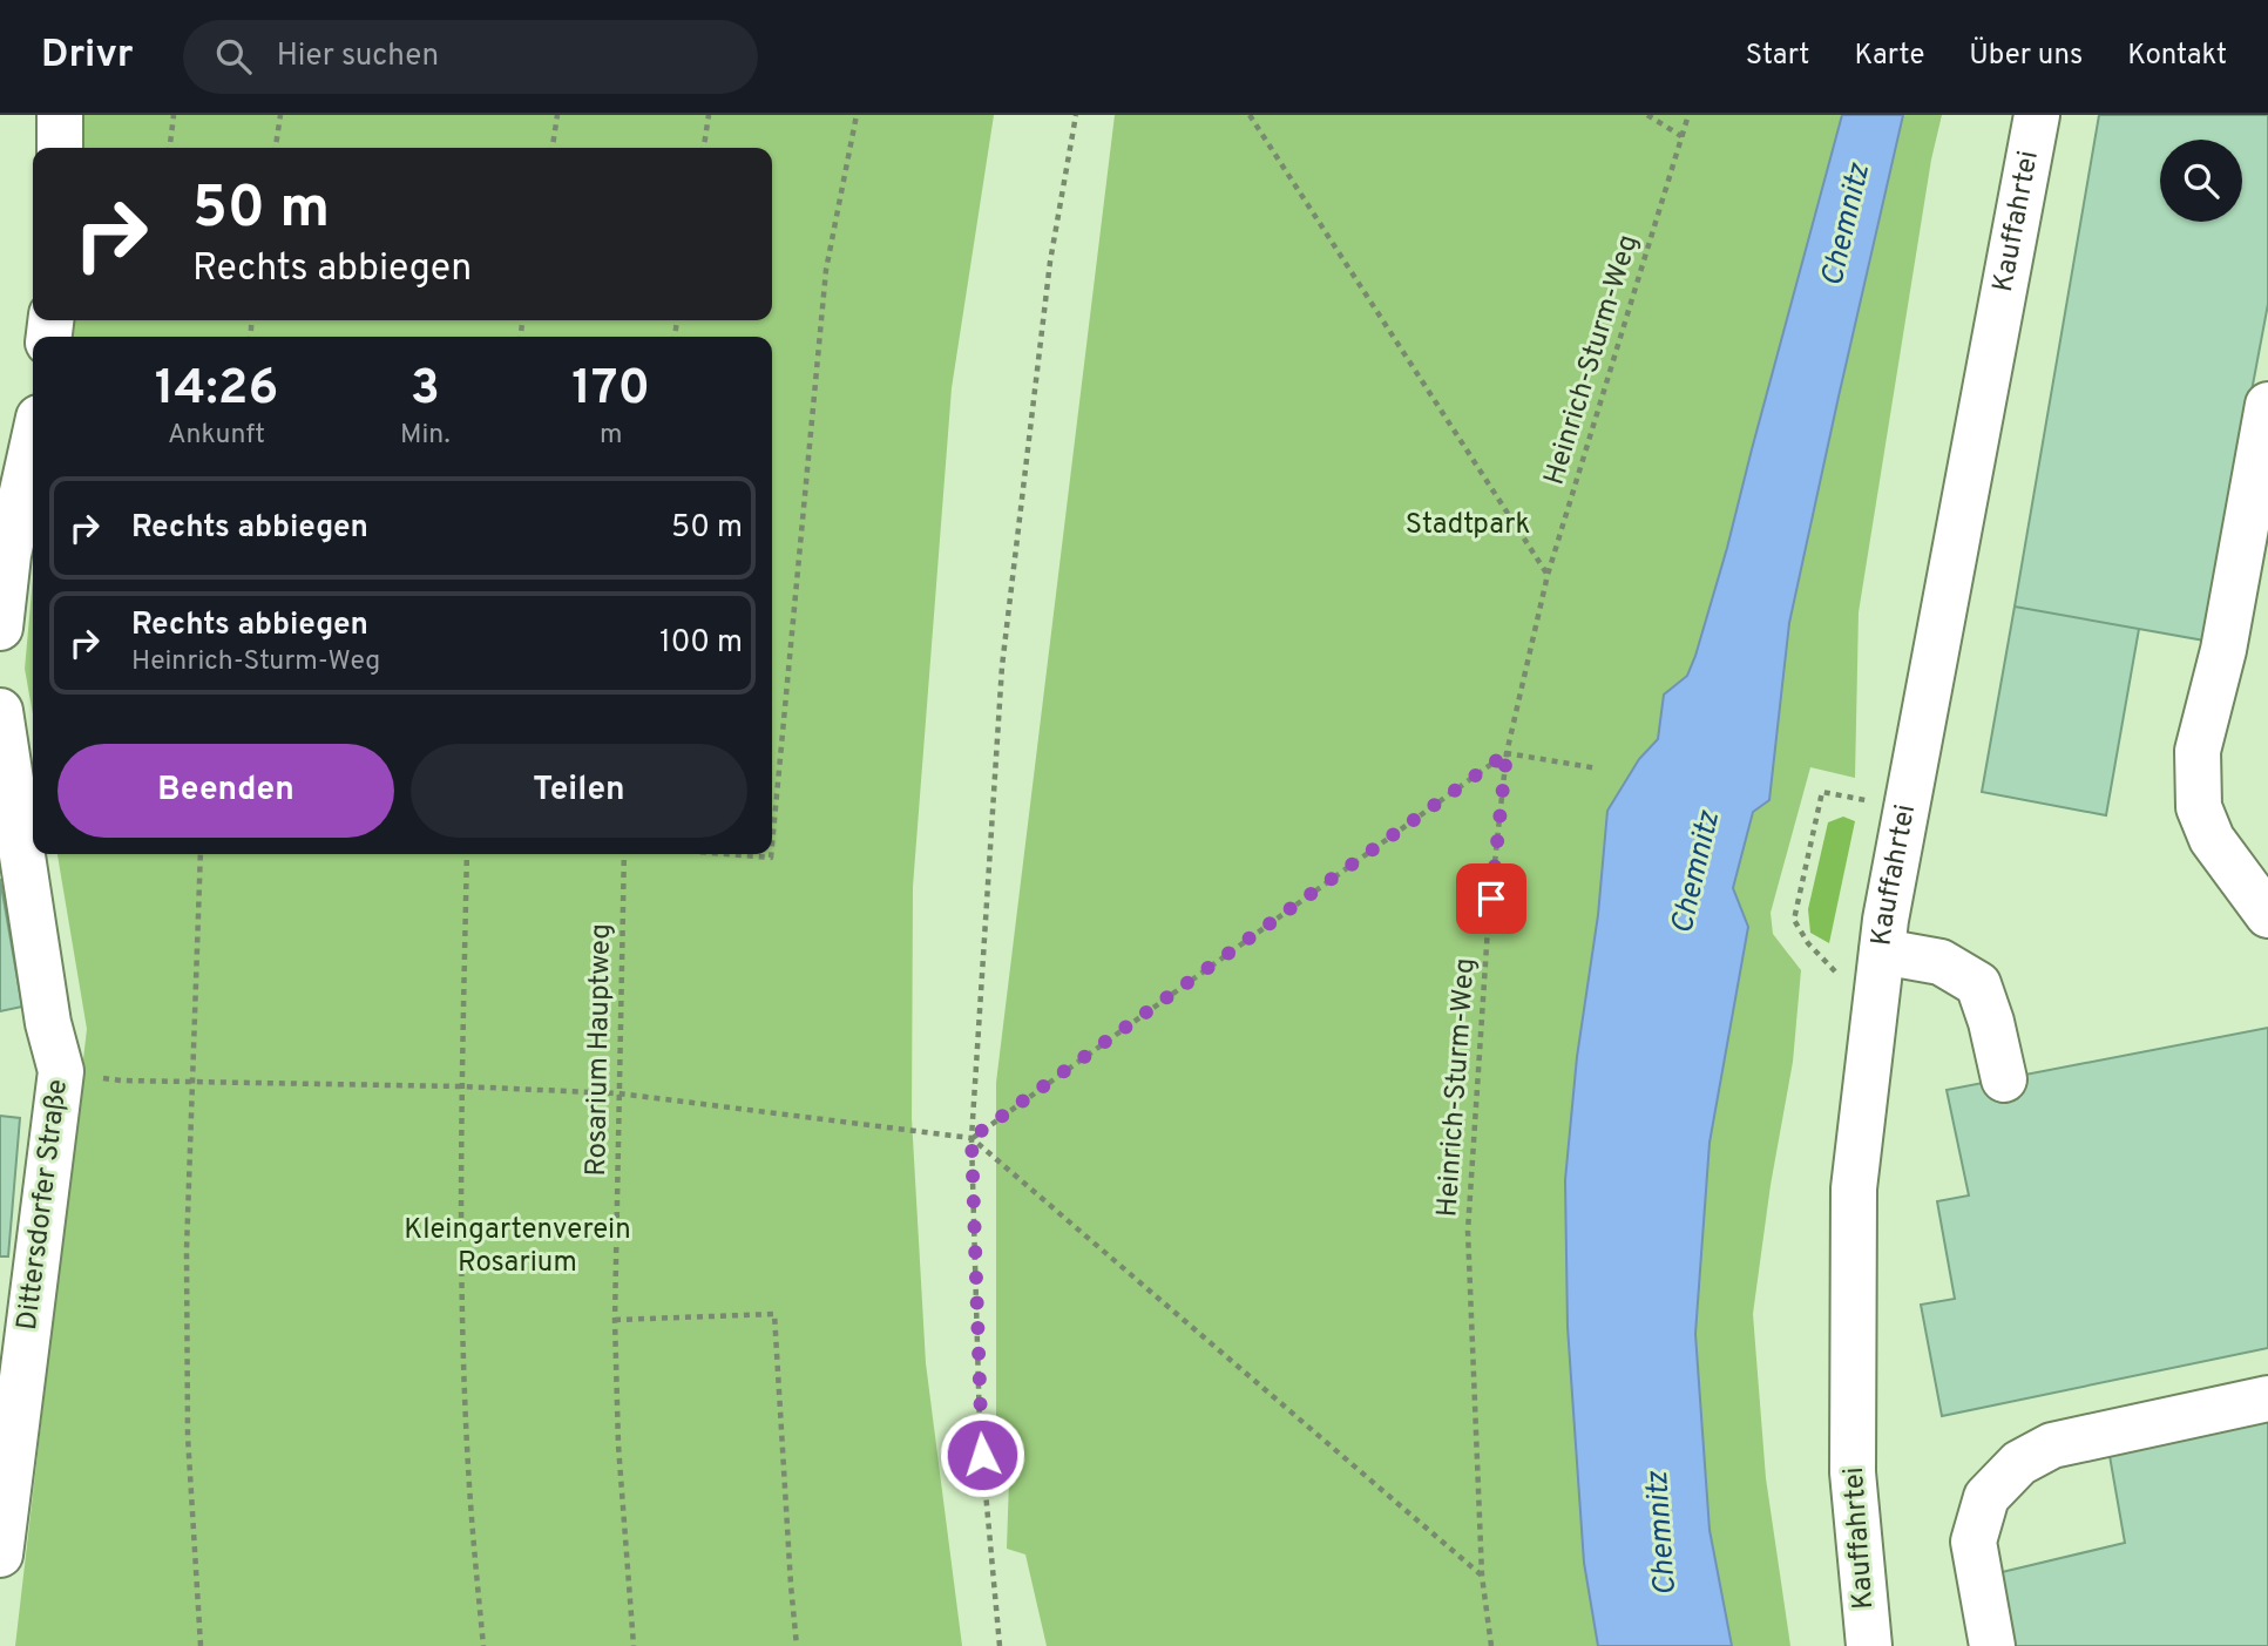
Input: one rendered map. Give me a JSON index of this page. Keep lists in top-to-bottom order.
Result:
{
  "streets": {
    "street": ["Kauffahrtei", "Dittersdorfer Straße"],
    "path": ["Heinrich-Sturm-Weg", "Rosarium Hauptweg"]
  },
  "water": ["Chemnitz"],
  "parks": ["Stadtpark", "Kleingartenverein Rosarium"],
  "page": {
    "header": "Drivr",
    "search": "Hier suchen",
    "nav": [
      "Start",
      "Karte",
      "Über uns",
      "Kontakt"
    ],
    "turn": ["50 m", "Rechts abbiegen"],
    "eta": [
      "14:26",
      "Ankunft",
      "3",
      "Min.",
      "170",
      "m"
    ],
    "list": [
      {
        "name": "Rechts abbiegen",
        "value": "50 m"
      },
      {
        "name": "Rechts abbiegen",
        "note": "Heinrich-Sturm-Weg",
        "value": "100 m"
      }
    ],
    "buttons": ["Beenden", "Teilen"]
  }
}
